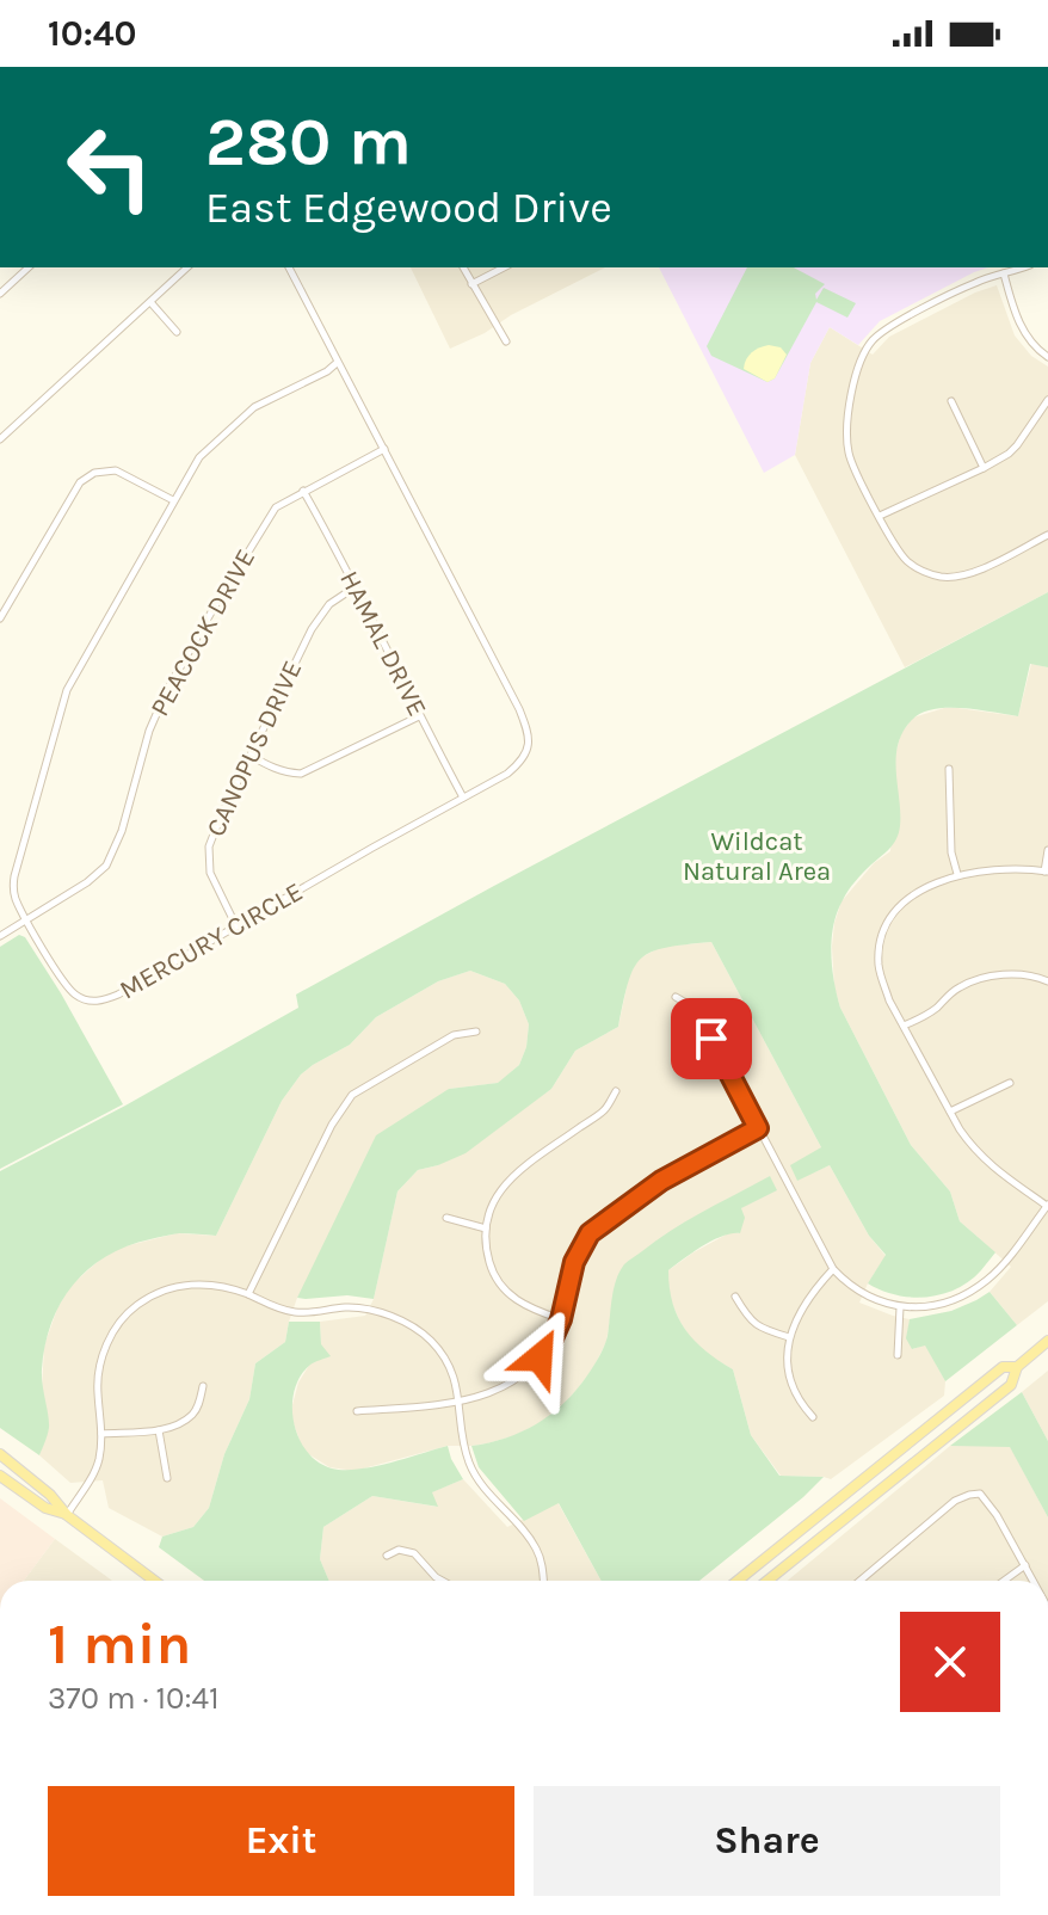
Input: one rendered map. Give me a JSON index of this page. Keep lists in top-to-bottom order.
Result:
{
  "streets": {
    "street": [
      "PEACOCK DRIVE",
      "HAMAL DRIVE",
      "CANOPUS DRIVE",
      "MERCURY CIRCLE"
    ]
  },
  "crossings": [
    ["PEACOCK DRIVE", "HAMAL DRIVE"],
    ["PEACOCK DRIVE", "MERCURY CIRCLE"],
    ["HAMAL DRIVE", "CANOPUS DRIVE"],
    ["HAMAL DRIVE", "MERCURY CIRCLE"],
    ["CANOPUS DRIVE", "MERCURY CIRCLE"]
  ],
  "parks": ["Wildcat Natural Area"],
  "page": {
    "status": "10:40",
    "turn": ["280 m", "East Edgewood Drive"],
    "heading": ["1 min", "370 m · 10:41"],
    "buttons": ["Exit", "Share"]
  }
}
